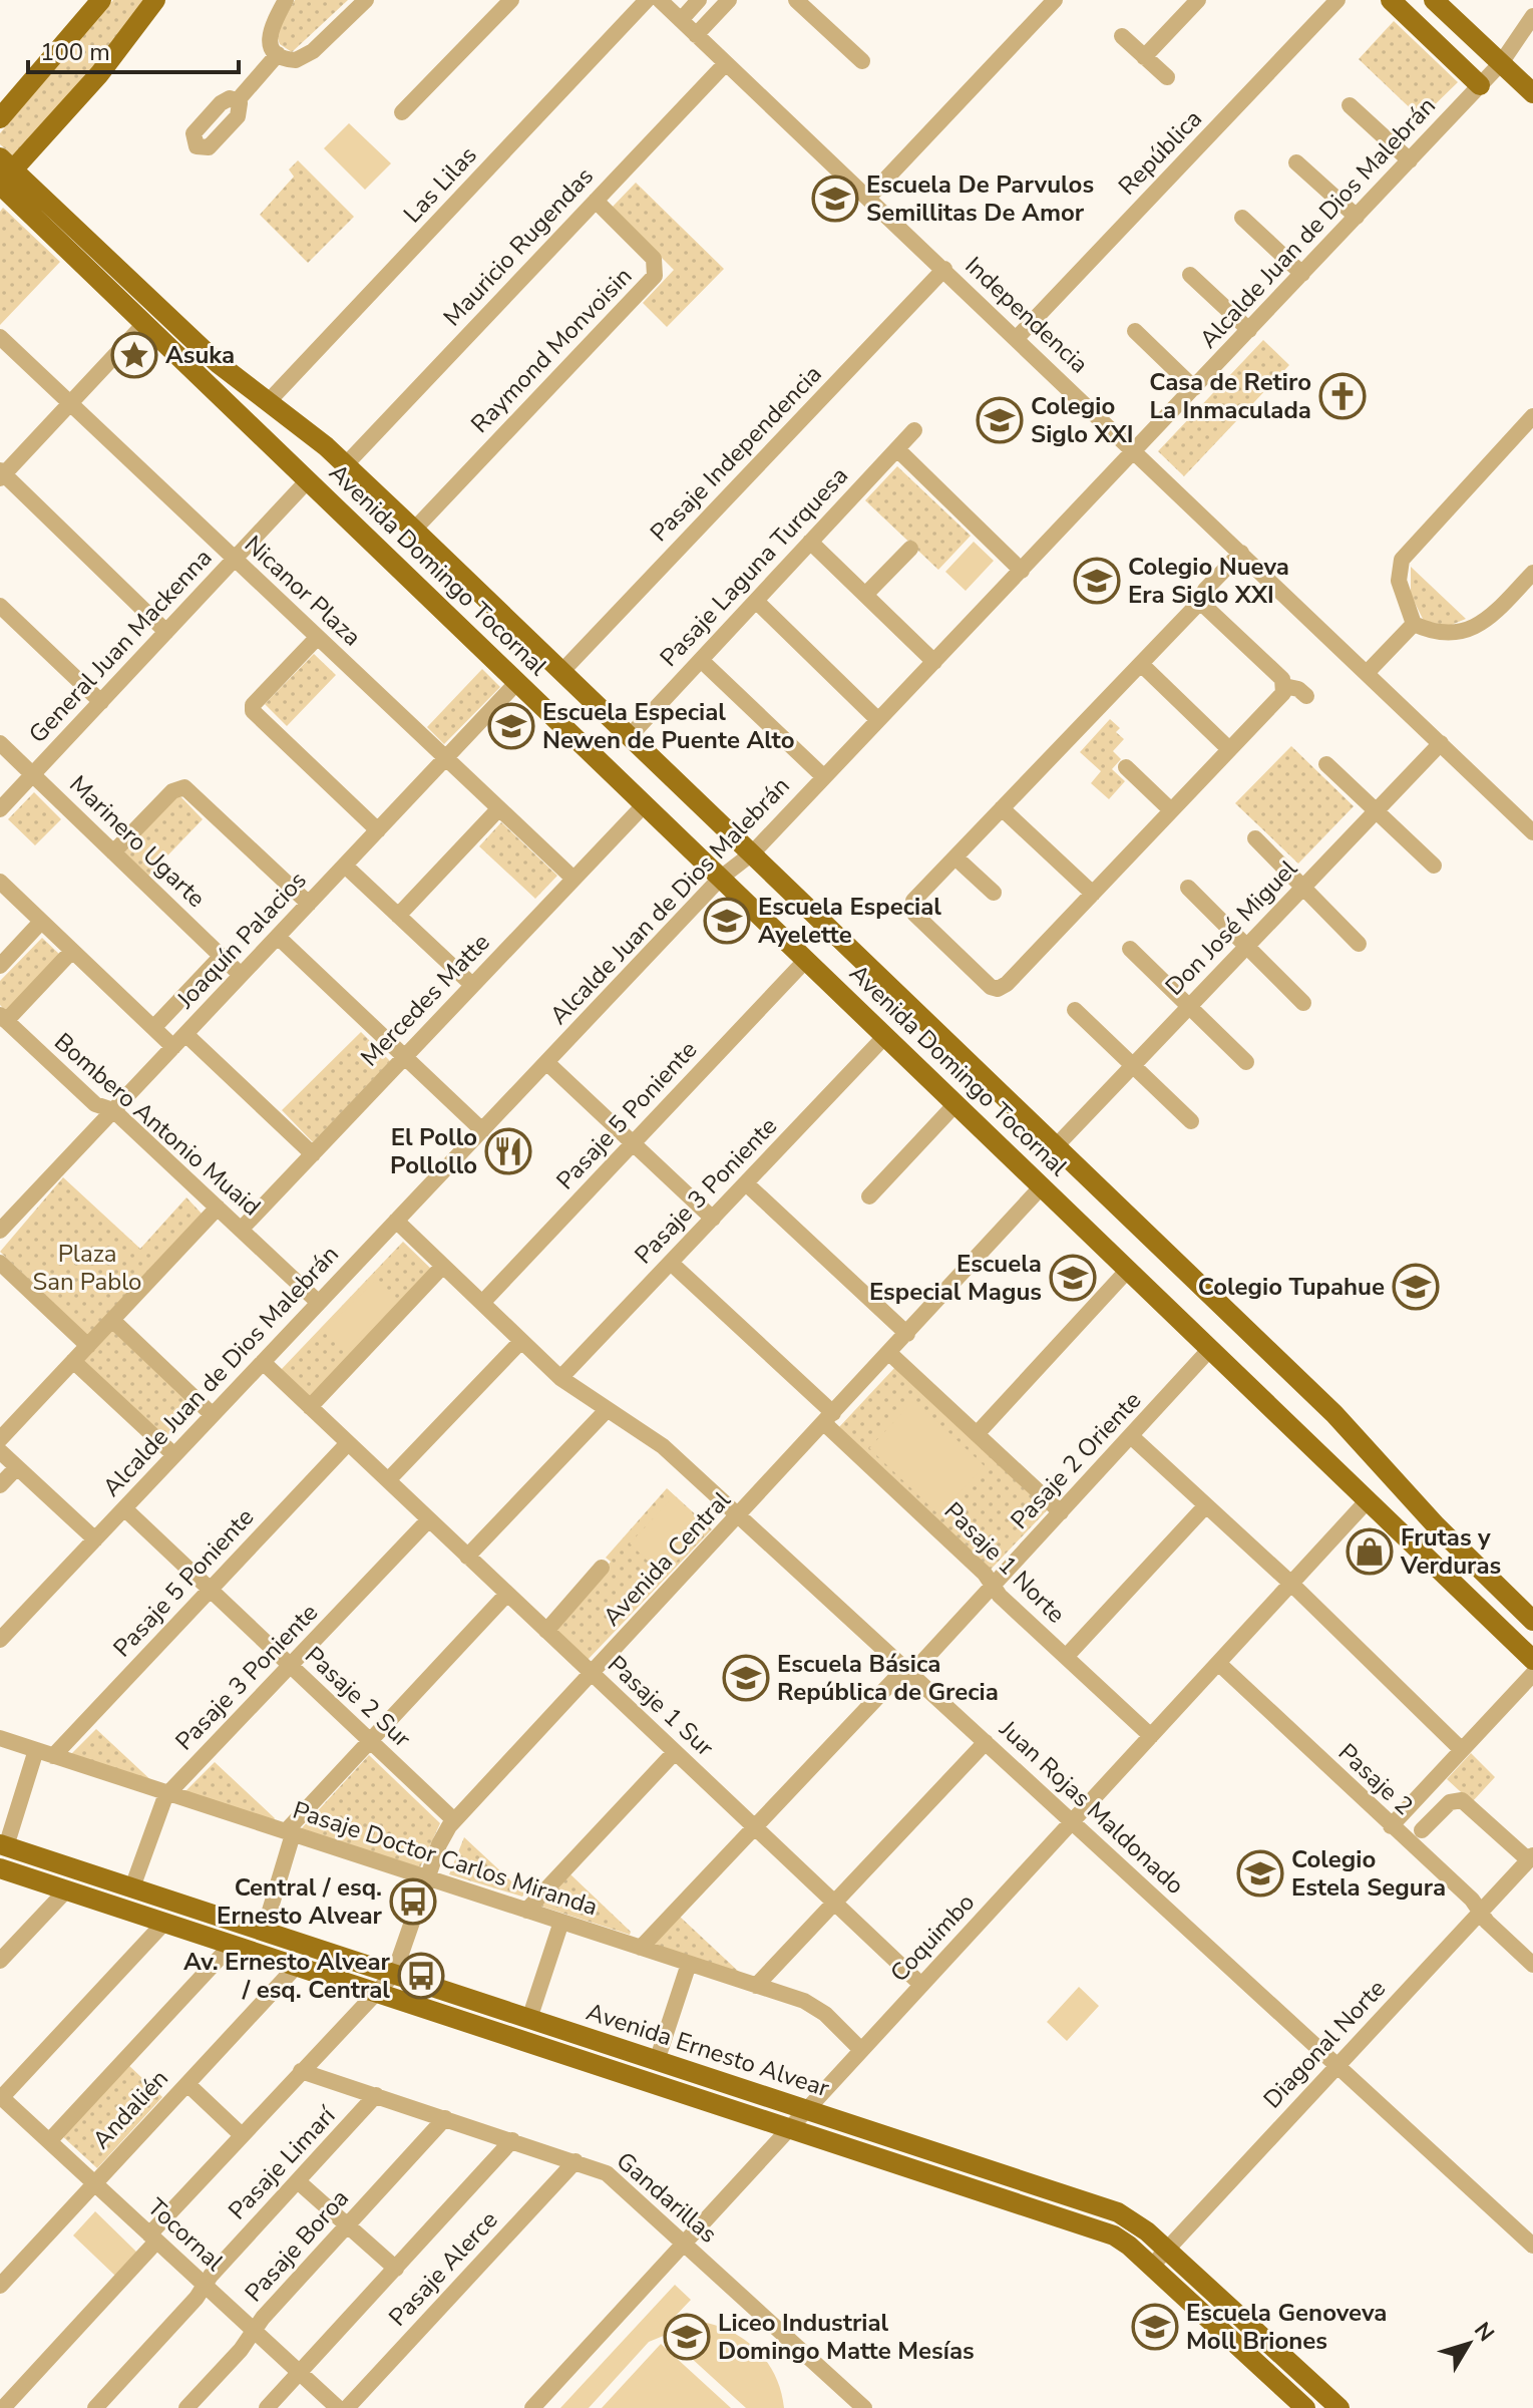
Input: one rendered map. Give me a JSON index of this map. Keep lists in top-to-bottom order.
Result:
{
  "streets": {
    "main road": ["Avenida Domingo Tocornal", "Avenida Ernesto Alvear"],
    "street": [
      "República",
      "Las Lilas",
      "Alcalde Juan de Dios Malebrán",
      "Mauricio Rugendas",
      "Independencia",
      "Raymond Monvoisin",
      "Pasaje Independencia",
      "Pasaje Laguna Turquesa",
      "Nicanor Plaza",
      "General Juan Mackenna",
      "Marinero Ugarte",
      "Don José Miguel",
      "Joaquín Palacios",
      "Mercedes Matte",
      "Pasaje 5 Poniente",
      "Bombero Antonio Muaid",
      "Pasaje 3 Poniente",
      "Pasaje 2 Oriente",
      "Avenida Central",
      "Pasaje 1 Norte",
      "Pasaje 2 Sur",
      "Pasaje 1 Sur",
      "Pasaje 2",
      "Juan Rojas Maldonado",
      "Pasaje Doctor Carlos Miranda",
      "Coquimbo",
      "Diagonal Norte",
      "Andalién",
      "Pasaje Limarí",
      "Gandarillas",
      "Tocornal",
      "Pasaje Boroa",
      "Pasaje Alerce"
    ]
  },
  "crossings": [
    ["República", "Independencia"],
    ["Las Lilas", "Avenida Domingo Tocornal"],
    ["Alcalde Juan de Dios Malebrán", "Independencia"],
    ["Alcalde Juan de Dios Malebrán", "Avenida Domingo Tocornal"],
    ["Alcalde Juan de Dios Malebrán", "Bombero Antonio Muaid"],
    ["Alcalde Juan de Dios Malebrán", "Pasaje 2 Sur"],
    ["Alcalde Juan de Dios Malebrán", "Pasaje 1 Sur"],
    ["Alcalde Juan de Dios Malebrán", "Juan Rojas Maldonado"],
    ["Mauricio Rugendas", "Independencia"],
    ["Mauricio Rugendas", "Raymond Monvoisin"],
    ["Mauricio Rugendas", "Avenida Domingo Tocornal"],
    ["Independencia", "Pasaje Independencia"],
    ["Independencia", "Don José Miguel"],
    ["Raymond Monvoisin", "Avenida Domingo Tocornal"],
    ["Pasaje Independencia", "Avenida Domingo Tocornal"],
    ["Pasaje Laguna Turquesa", "Avenida Domingo Tocornal"],
    ["Avenida Domingo Tocornal", "General Juan Mackenna"],
    ["Avenida Domingo Tocornal", "Don José Miguel"],
    ["Avenida Domingo Tocornal", "Joaquín Palacios"],
    ["Avenida Domingo Tocornal", "Mercedes Matte"],
    ["Avenida Domingo Tocornal", "Pasaje 5 Poniente"],
    ["Avenida Domingo Tocornal", "Pasaje 3 Poniente"],
    ["Avenida Domingo Tocornal", "Pasaje 2 Oriente"],
    ["Avenida Domingo Tocornal", "Avenida Central"],
    ["Avenida Domingo Tocornal", "Coquimbo"],
    ["Nicanor Plaza", "General Juan Mackenna"],
    ["Nicanor Plaza", "Joaquín Palacios"],
    ["Nicanor Plaza", "Mercedes Matte"],
    ["General Juan Mackenna", "Marinero Ugarte"],
    ["Marinero Ugarte", "Joaquín Palacios"],
    ["Joaquín Palacios", "Bombero Antonio Muaid"],
    ["Mercedes Matte", "Bombero Antonio Muaid"],
    ["Pasaje 5 Poniente", "Pasaje 2 Sur"],
    ["Pasaje 5 Poniente", "Pasaje 1 Sur"],
    ["Pasaje 5 Poniente", "Juan Rojas Maldonado"],
    ["Pasaje 5 Poniente", "Pasaje Doctor Carlos Miranda"],
    ["Pasaje 3 Poniente", "Pasaje 1 Norte"],
    ["Pasaje 3 Poniente", "Pasaje 2 Sur"],
    ["Pasaje 3 Poniente", "Pasaje 1 Sur"],
    ["Pasaje 3 Poniente", "Juan Rojas Maldonado"],
    ["Pasaje 3 Poniente", "Pasaje Doctor Carlos Miranda"],
    ["Pasaje 3 Poniente", "Avenida Ernesto Alvear"],
    ["Pasaje 2 Oriente", "Pasaje 1 Norte"],
    ["Pasaje 2 Oriente", "Pasaje 1 Sur"],
    ["Pasaje 2 Oriente", "Juan Rojas Maldonado"],
    ["Pasaje 2 Oriente", "Pasaje Doctor Carlos Miranda"],
    ["Avenida Central", "Pasaje 1 Norte"],
    ["Avenida Central", "Pasaje 2 Sur"],
    ["Avenida Central", "Pasaje 1 Sur"],
    ["Avenida Central", "Juan Rojas Maldonado"],
    ["Avenida Central", "Pasaje Doctor Carlos Miranda"],
    ["Avenida Central", "Avenida Ernesto Alvear"],
    ["Avenida Central", "Gandarillas"],
    ["Avenida Central", "Tocornal"],
    ["Pasaje 1 Norte", "Coquimbo"],
    ["Pasaje 1 Sur", "Coquimbo"],
    ["Pasaje 2", "Coquimbo"],
    ["Pasaje 2", "Diagonal Norte"],
    ["Juan Rojas Maldonado", "Coquimbo"],
    ["Juan Rojas Maldonado", "Diagonal Norte"],
    ["Pasaje Doctor Carlos Miranda", "Coquimbo"],
    ["Coquimbo", "Avenida Ernesto Alvear"],
    ["Coquimbo", "Gandarillas"],
    ["Diagonal Norte", "Avenida Ernesto Alvear"],
    ["Avenida Ernesto Alvear", "Andalién"],
    ["Andalién", "Tocornal"],
    ["Pasaje Limarí", "Gandarillas"],
    ["Pasaje Limarí", "Tocornal"],
    ["Gandarillas", "Pasaje Boroa"],
    ["Gandarillas", "Pasaje Alerce"],
    ["Tocornal", "Pasaje Boroa"]
  ],
  "parks": ["Plaza San Pablo"],
  "places": {
    "school or university": [
      "Escuela De Parvulos Semillitas De Amor",
      "Colegio Siglo XXI",
      "Colegio Nueva Era Siglo XXI",
      "Escuela Especial Newen de Puente Alto",
      "Escuela Especial Ayelette",
      "Escuela Especial Magus",
      "Colegio Tupahue",
      "Escuela Básica República de Grecia",
      "Colegio Estela Segura",
      "Escuela Genoveva Moll Briones",
      "Liceo Industrial Domingo Matte Mesías"
    ],
    "place": ["Asuka"],
    "church": ["Casa de Retiro La Inmaculada"],
    "restaurant": ["El Pollo Pollollo"],
    "shop": ["Frutas y Verduras"],
    "bus stop": ["Central / esq. Ernesto Alvear", "Av. Ernesto Alvear / esq. Central"]
  },
  "scale_bar": "100 m",
  "north": "top right"
}
